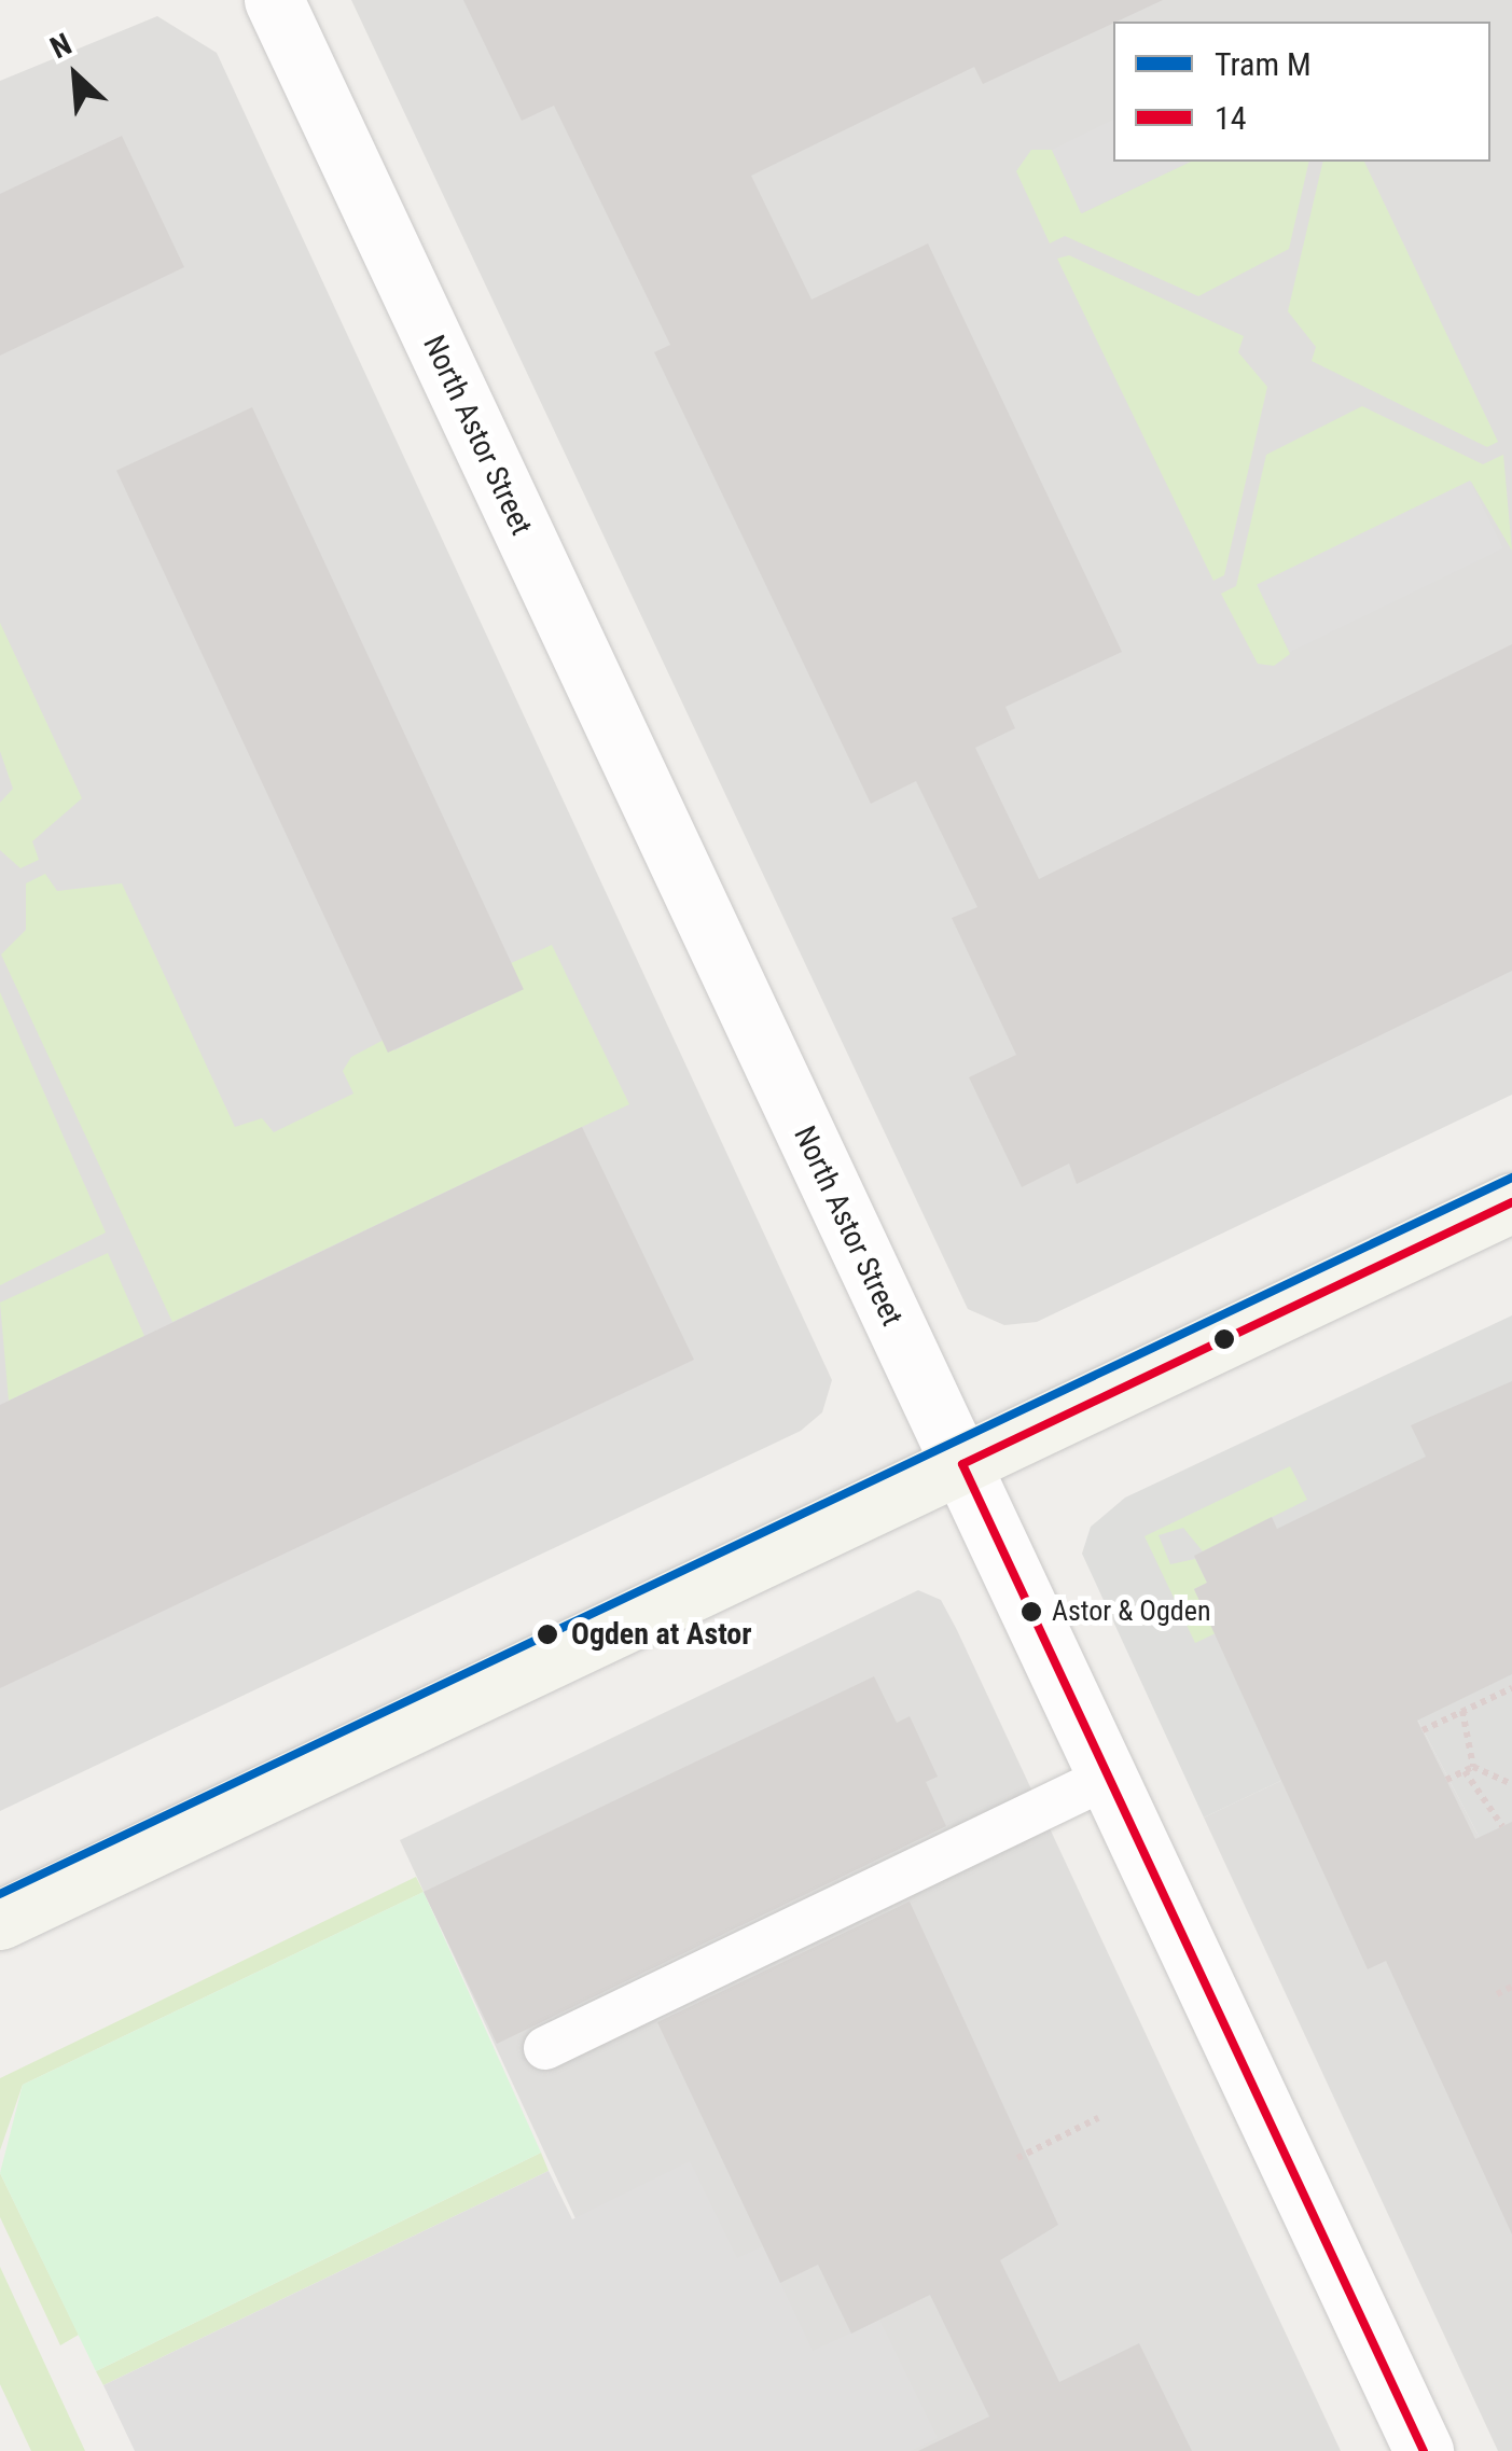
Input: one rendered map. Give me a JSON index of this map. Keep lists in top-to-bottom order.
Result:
{
  "streets": {
    "street": ["North Astor Street"]
  },
  "places": ["Astor & Ogden", "Ogden at Astor"],
  "lines": ["tram line M", "transit line 14"],
  "legend": ["Tram M", "14"],
  "north": "top left"
}
